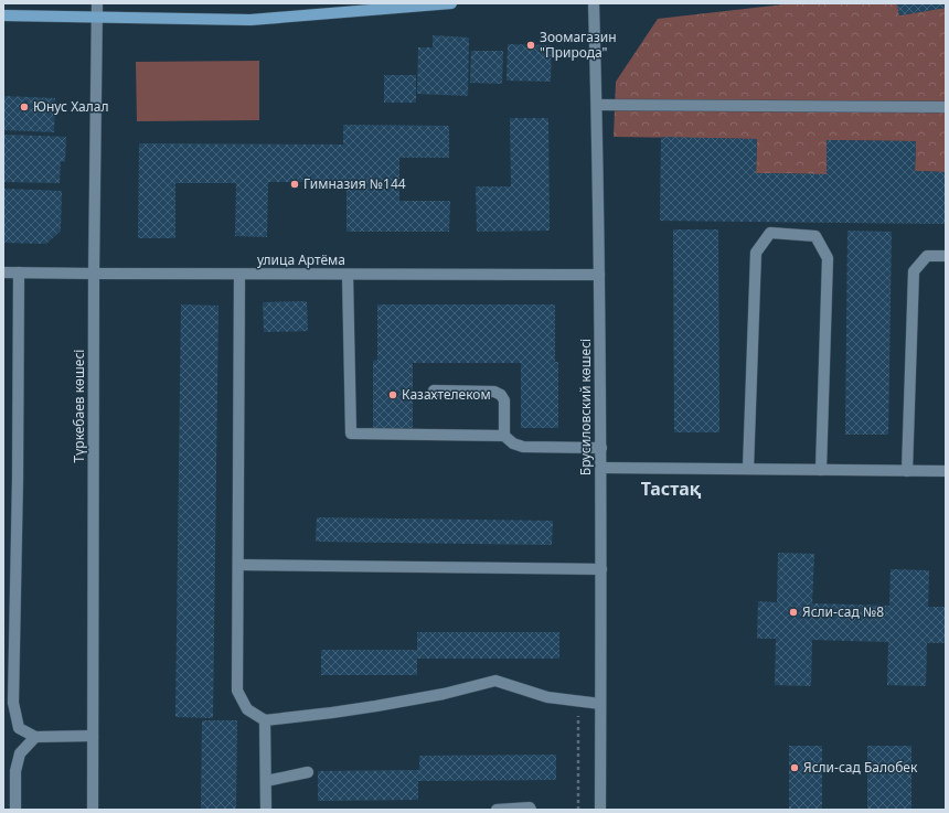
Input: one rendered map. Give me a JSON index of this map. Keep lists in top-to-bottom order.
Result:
{
  "streets": {
    "street": ["улица Артёма", "Түркебаев көшесі", "Брусиловский көшесі"]
  },
  "crossings": [
    ["улица Артёма", "Түркебаев көшесі"],
    ["улица Артёма", "Брусиловский көшесі"]
  ],
  "districts": ["Тастақ"],
  "places": [
    "Зоомагазин \"Природа\"",
    "Юнус Халал",
    "Гимназия №144",
    "Казахтелеком",
    "Ясли-сад №8",
    "Ясли-сад Балобек"
  ]
}
